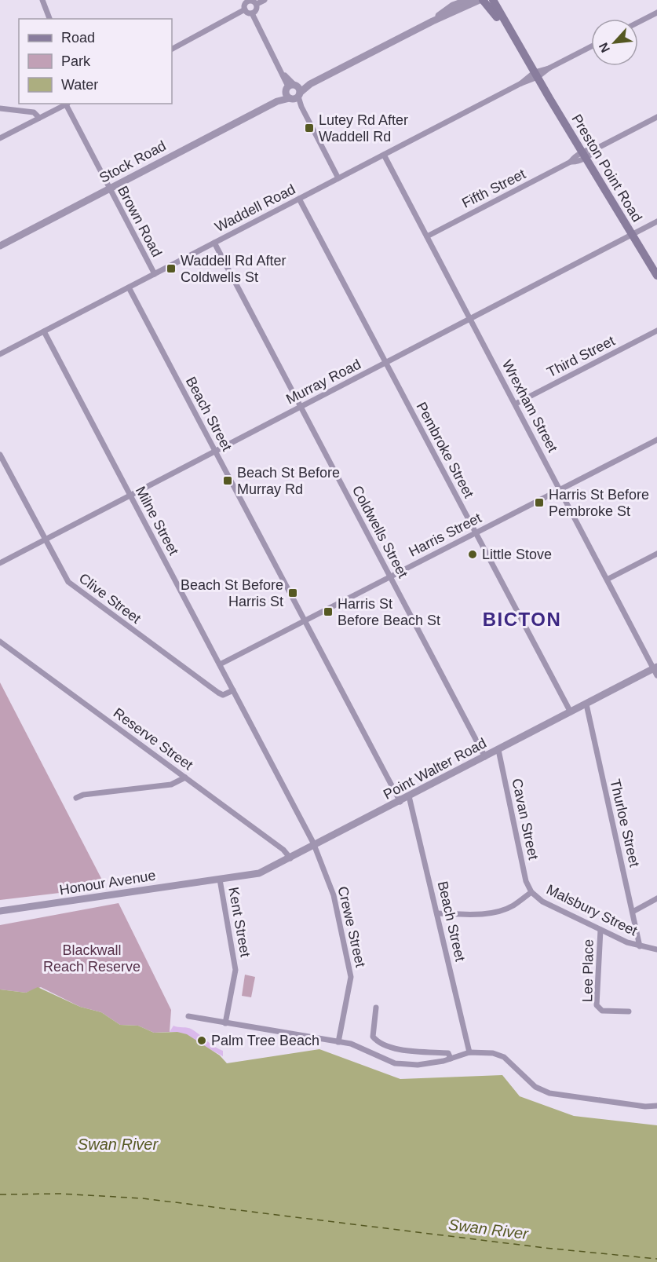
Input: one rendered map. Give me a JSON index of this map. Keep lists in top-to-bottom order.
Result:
{
  "streets": {
    "main road": ["Preston Point Road"],
    "street": [
      "Stock Road",
      "Fifth Street",
      "Waddell Road",
      "Brown Road",
      "Third Street",
      "Murray Road",
      "Wrexham Street",
      "Beach Street",
      "Pembroke Street",
      "Milne Street",
      "Coldwells Street",
      "Harris Street",
      "Clive Street",
      "Reserve Street",
      "Point Walter Road",
      "Cavan Street",
      "Thurloe Street",
      "Honour Avenue",
      "Malsbury Street",
      "Kent Street",
      "Crewe Street",
      "Lee Place"
    ]
  },
  "crossings": [
    ["Stock Road", "Brown Road"],
    ["Preston Point Road", "Fifth Street"],
    ["Preston Point Road", "Waddell Road"],
    ["Preston Point Road", "Murray Road"],
    ["Fifth Street", "Wrexham Street"],
    ["Waddell Road", "Brown Road"],
    ["Waddell Road", "Wrexham Street"],
    ["Waddell Road", "Beach Street"],
    ["Waddell Road", "Pembroke Street"],
    ["Waddell Road", "Milne Street"],
    ["Waddell Road", "Coldwells Street"],
    ["Third Street", "Wrexham Street"],
    ["Murray Road", "Wrexham Street"],
    ["Murray Road", "Beach Street"],
    ["Murray Road", "Pembroke Street"],
    ["Murray Road", "Milne Street"],
    ["Murray Road", "Coldwells Street"],
    ["Murray Road", "Clive Street"],
    ["Wrexham Street", "Harris Street"],
    ["Wrexham Street", "Point Walter Road"],
    ["Beach Street", "Harris Street"],
    ["Beach Street", "Point Walter Road"],
    ["Beach Street", "Malsbury Street"],
    ["Pembroke Street", "Harris Street"],
    ["Pembroke Street", "Point Walter Road"],
    ["Milne Street", "Harris Street"],
    ["Milne Street", "Clive Street"],
    ["Milne Street", "Point Walter Road"],
    ["Milne Street", "Crewe Street"],
    ["Coldwells Street", "Harris Street"],
    ["Coldwells Street", "Point Walter Road"],
    ["Reserve Street", "Point Walter Road"],
    ["Point Walter Road", "Cavan Street"],
    ["Point Walter Road", "Thurloe Street"],
    ["Point Walter Road", "Honour Avenue"],
    ["Point Walter Road", "Kent Street"],
    ["Point Walter Road", "Crewe Street"],
    ["Cavan Street", "Malsbury Street"],
    ["Thurloe Street", "Malsbury Street"],
    ["Honour Avenue", "Kent Street"],
    ["Malsbury Street", "Lee Place"]
  ],
  "districts": ["BICTON"],
  "water": ["Swan River"],
  "parks": ["Blackwall Reach Reserve"],
  "places": {
    "transit": [
      "Lutey Rd After Waddell Rd",
      "Waddell Rd After Coldwells St",
      "Beach St Before Murray Rd",
      "Harris St Before Pembroke St",
      "Beach St Before Harris St",
      "Harris St Before Beach St"
    ],
    "other": ["Little Stove", "Palm Tree Beach"]
  },
  "legend": ["Road", "Park", "Water"],
  "north": "bottom left"
}
